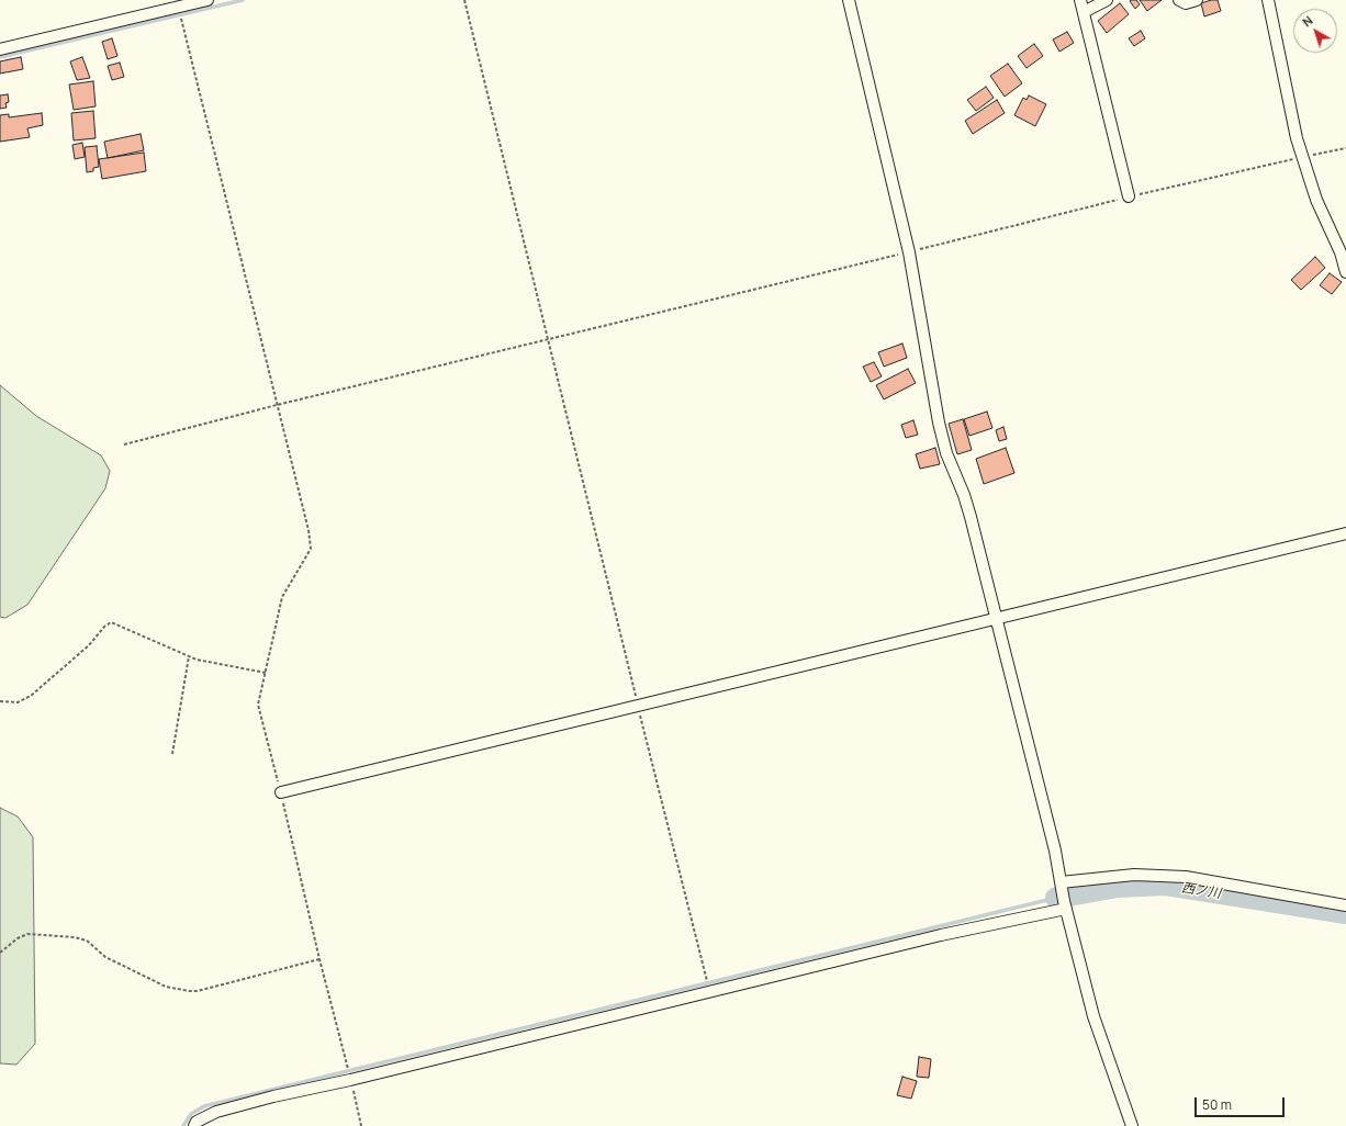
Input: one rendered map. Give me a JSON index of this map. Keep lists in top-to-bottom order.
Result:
{
  "water": ["西ノ川"],
  "scale_bar": "50 m",
  "north": "top left"
}
